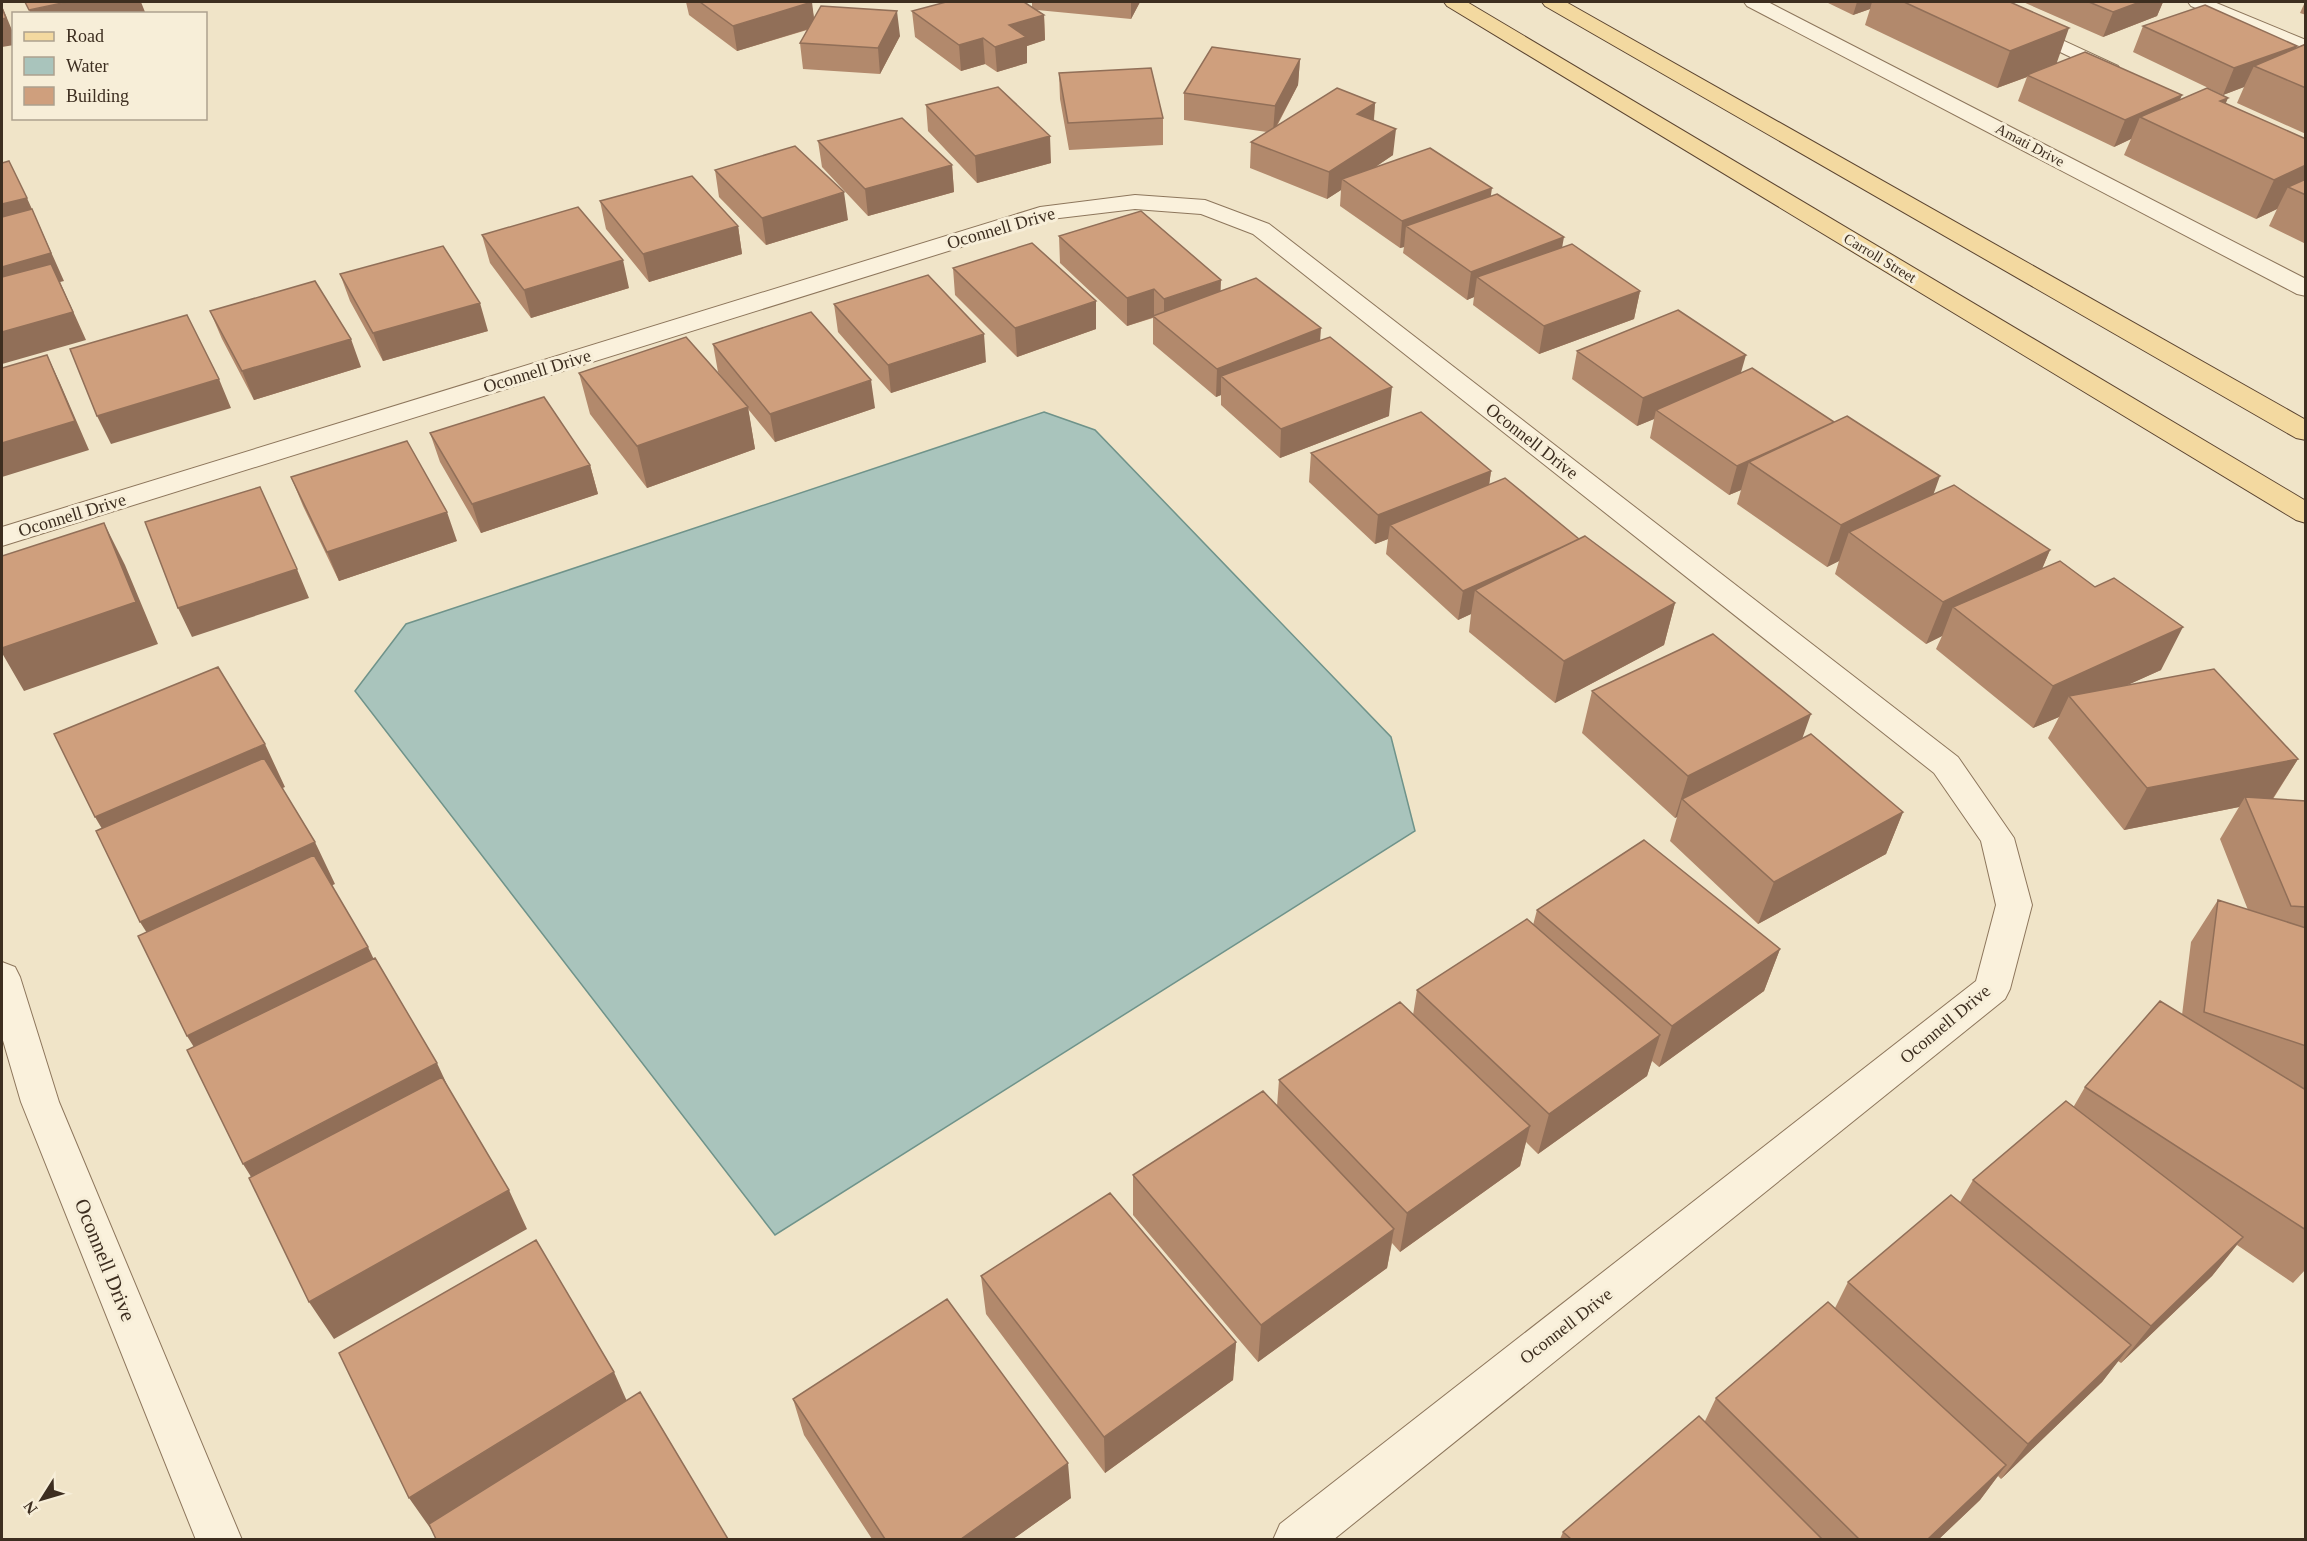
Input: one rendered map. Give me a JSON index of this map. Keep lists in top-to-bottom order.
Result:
{
  "streets": {
    "main road": ["Carroll Street"],
    "street": ["Amati Drive", "Oconnell Drive"]
  },
  "legend": ["Road", "Water", "Building"],
  "north": "bottom left"
}
